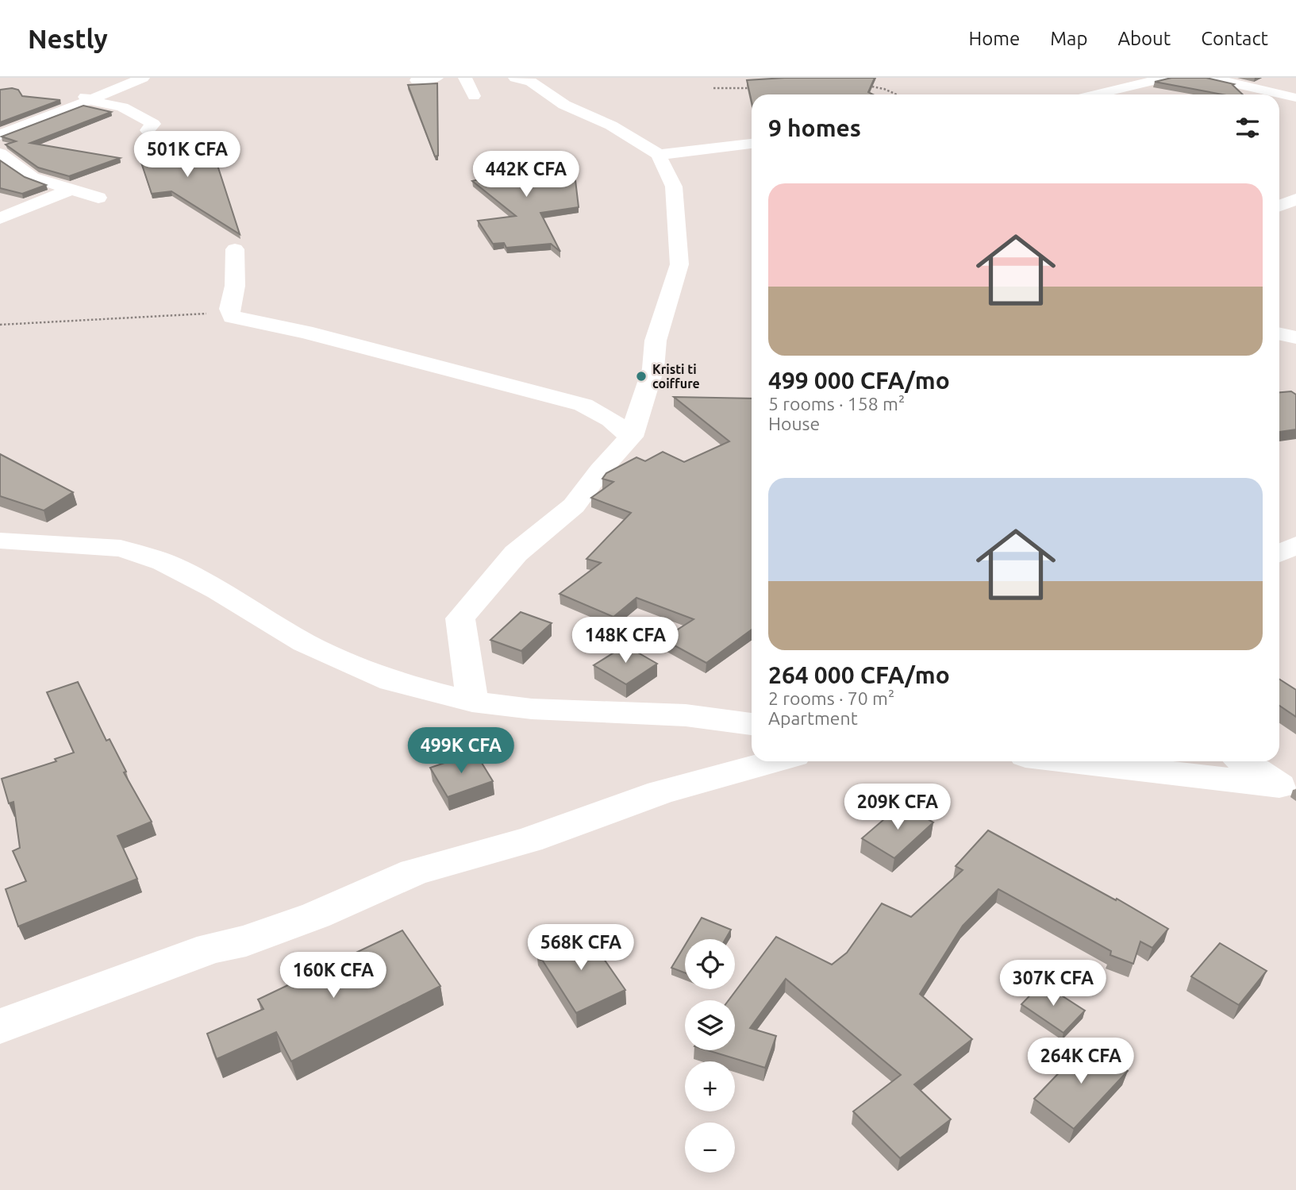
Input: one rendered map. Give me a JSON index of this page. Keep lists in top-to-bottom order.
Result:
{
  "places": ["Kristi ti coiffure"],
  "page": {
    "header": "Nestly",
    "nav": [
      "Home",
      "Map",
      "About",
      "Contact"
    ],
    "heading": "9 homes",
    "price": [
      "501K CFA",
      "442K CFA",
      "148K CFA",
      "499K CFA",
      "209K CFA",
      "568K CFA",
      "160K CFA",
      "307K CFA",
      "264K CFA"
    ],
    "list": [
      {
        "name": "499 000 CFA/mo",
        "note": "5 rooms · 158 m² · House"
      },
      {
        "name": "264 000 CFA/mo",
        "note": "2 rooms · 70 m² · Apartment"
      }
    ],
    "map_buttons": ["+", "−"]
  }
}
